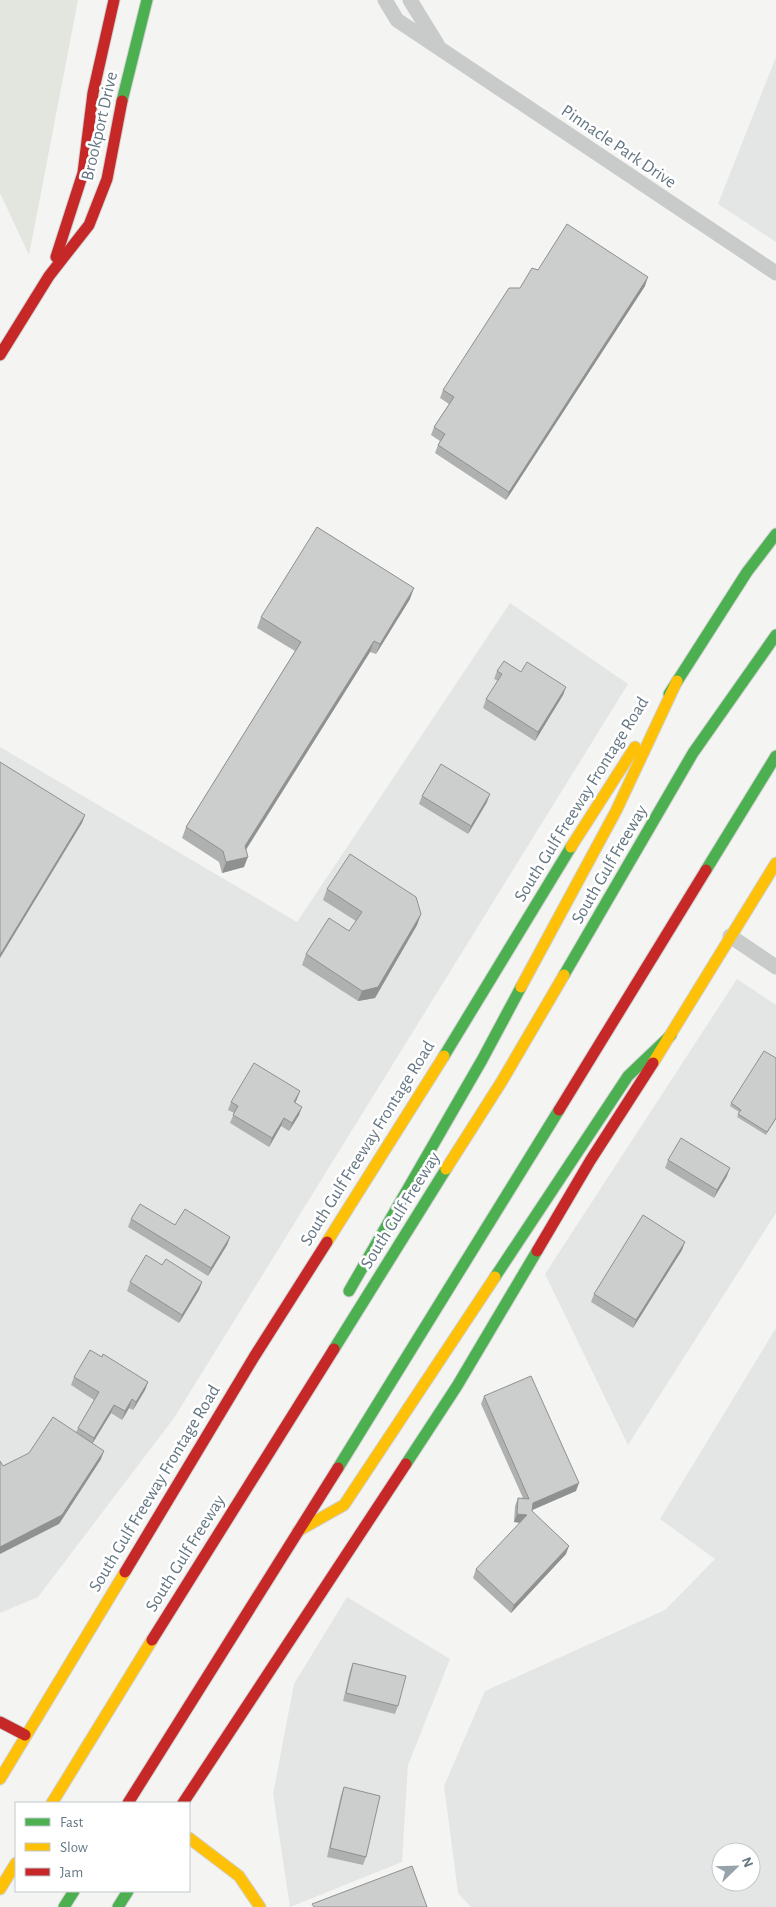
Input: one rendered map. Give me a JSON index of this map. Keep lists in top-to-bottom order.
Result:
{
  "streets": {
    "main road": ["Brookport Drive", "South Gulf Freeway Frontage Road", "South Gulf Freeway"],
    "street": ["Pinnacle Park Drive"]
  },
  "legend": ["Fast", "Slow", "Jam"],
  "north": "top right"
}
